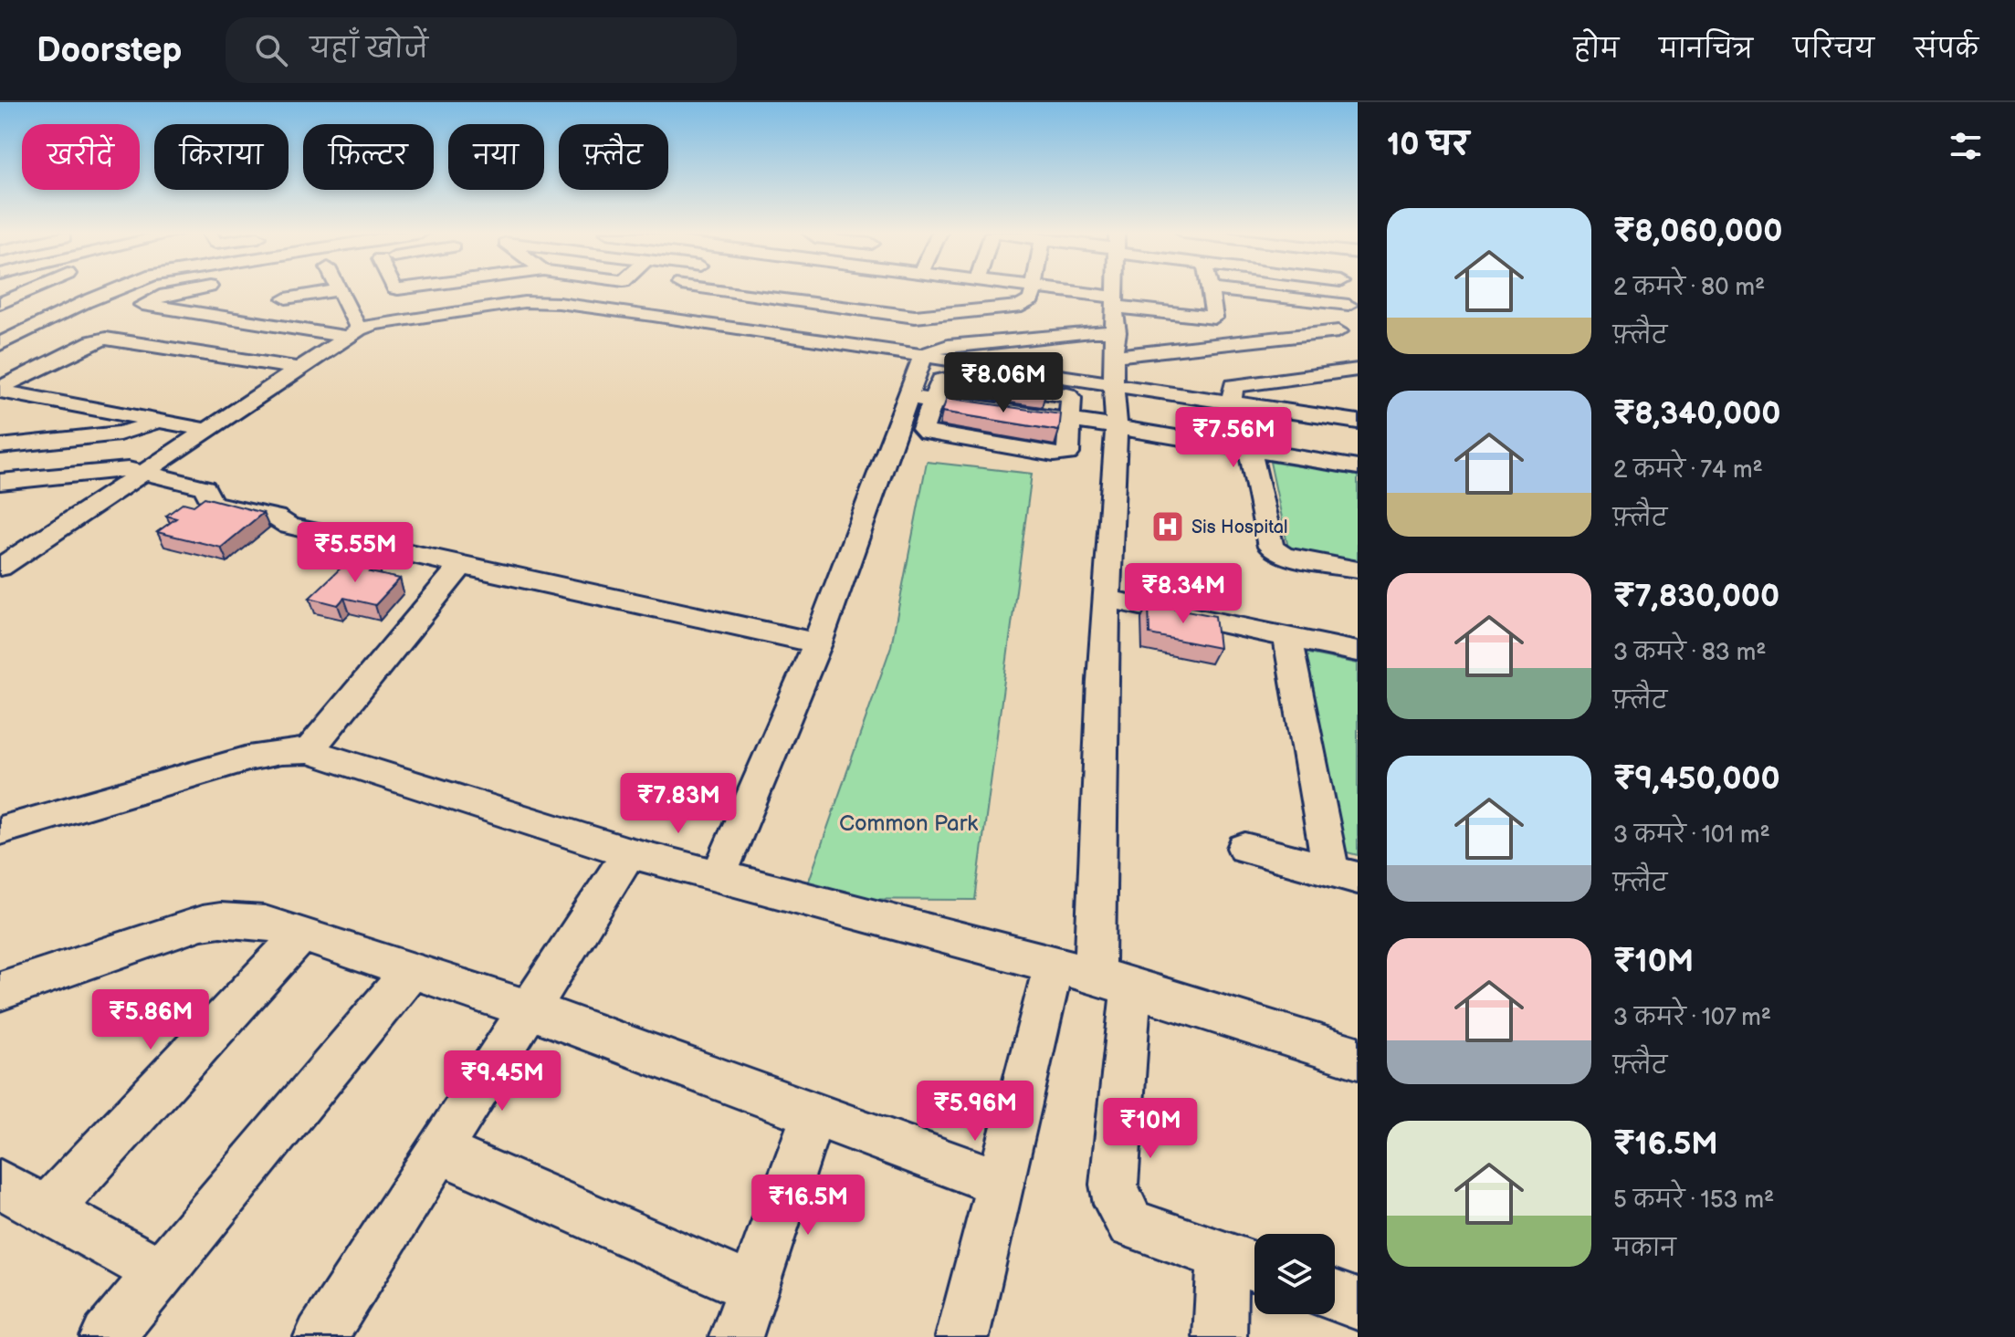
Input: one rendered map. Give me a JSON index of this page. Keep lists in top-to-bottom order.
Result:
{
  "parks": ["Common Park"],
  "places": {
    "hospital": ["Sis Hospital"]
  },
  "page": {
    "header": "Doorstep",
    "search": "यहाँ खोजें",
    "nav": [
      "होम",
      "मानचित्र",
      "परिचय",
      "संपर्क"
    ],
    "heading": "10 घर",
    "chip": [
      "खरीदें",
      "किराया",
      "फ़िल्टर",
      "नया",
      "फ़्लैट"
    ],
    "list": [
      {
        "name": "₹8,060,000",
        "note": "2 कमरे · 80 m² · फ़्लैट"
      },
      {
        "name": "₹8,340,000",
        "note": "2 कमरे · 74 m² · फ़्लैट"
      },
      {
        "name": "₹7,830,000",
        "note": "3 कमरे · 83 m² · फ़्लैट"
      },
      {
        "name": "₹9,450,000",
        "note": "3 कमरे · 101 m² · फ़्लैट"
      },
      {
        "name": "₹10M",
        "note": "3 कमरे · 107 m² · फ़्लैट"
      },
      {
        "name": "₹16.5M",
        "note": "5 कमरे · 153 m² · मकान"
      }
    ],
    "price": [
      "₹8.06M",
      "₹7.56M",
      "₹5.55M",
      "₹8.34M",
      "₹7.83M",
      "₹5.86M",
      "₹9.45M",
      "₹5.96M",
      "₹10M",
      "₹16.5M"
    ]
  }
}
